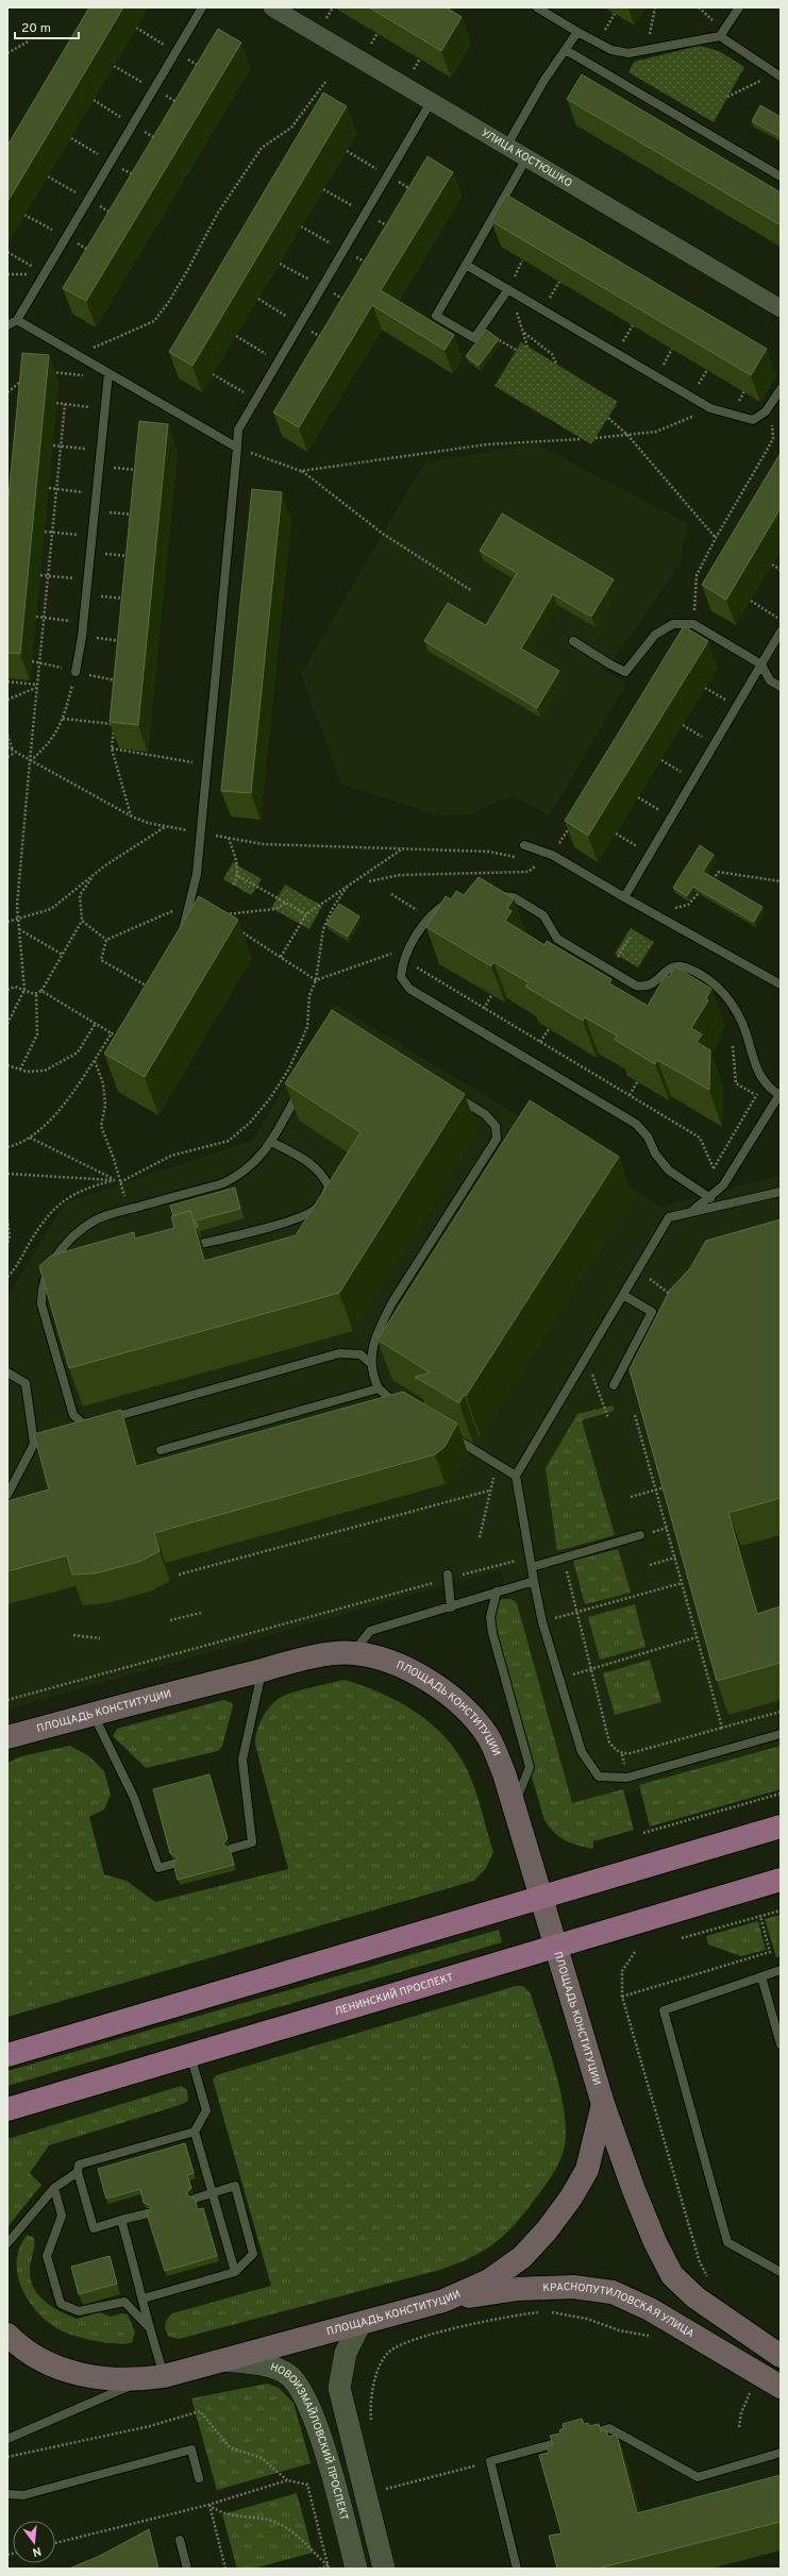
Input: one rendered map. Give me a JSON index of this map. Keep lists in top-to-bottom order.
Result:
{
  "streets": {
    "main road": ["ПЛОЩАДЬ КОНСТИТУЦИИ", "ЛЕНИНСКИЙ ПРОСПЕКТ", "КРАСНОПУТИЛОВСКАЯ УЛИЦА"],
    "street": ["УЛИЦА КОСТЮШКО", "НОВОИЗМАЙЛОВСКИЙ ПРОСПЕКТ"]
  },
  "crossings": [
    ["ПЛОЩАДЬ КОНСТИТУЦИИ", "ЛЕНИНСКИЙ ПРОСПЕКТ"],
    ["ПЛОЩАДЬ КОНСТИТУЦИИ", "КРАСНОПУТИЛОВСКАЯ УЛИЦА"],
    ["ПЛОЩАДЬ КОНСТИТУЦИИ", "НОВОИЗМАЙЛОВСКИЙ ПРОСПЕКТ"]
  ],
  "scale_bar": "20 m",
  "north": "bottom"
}
